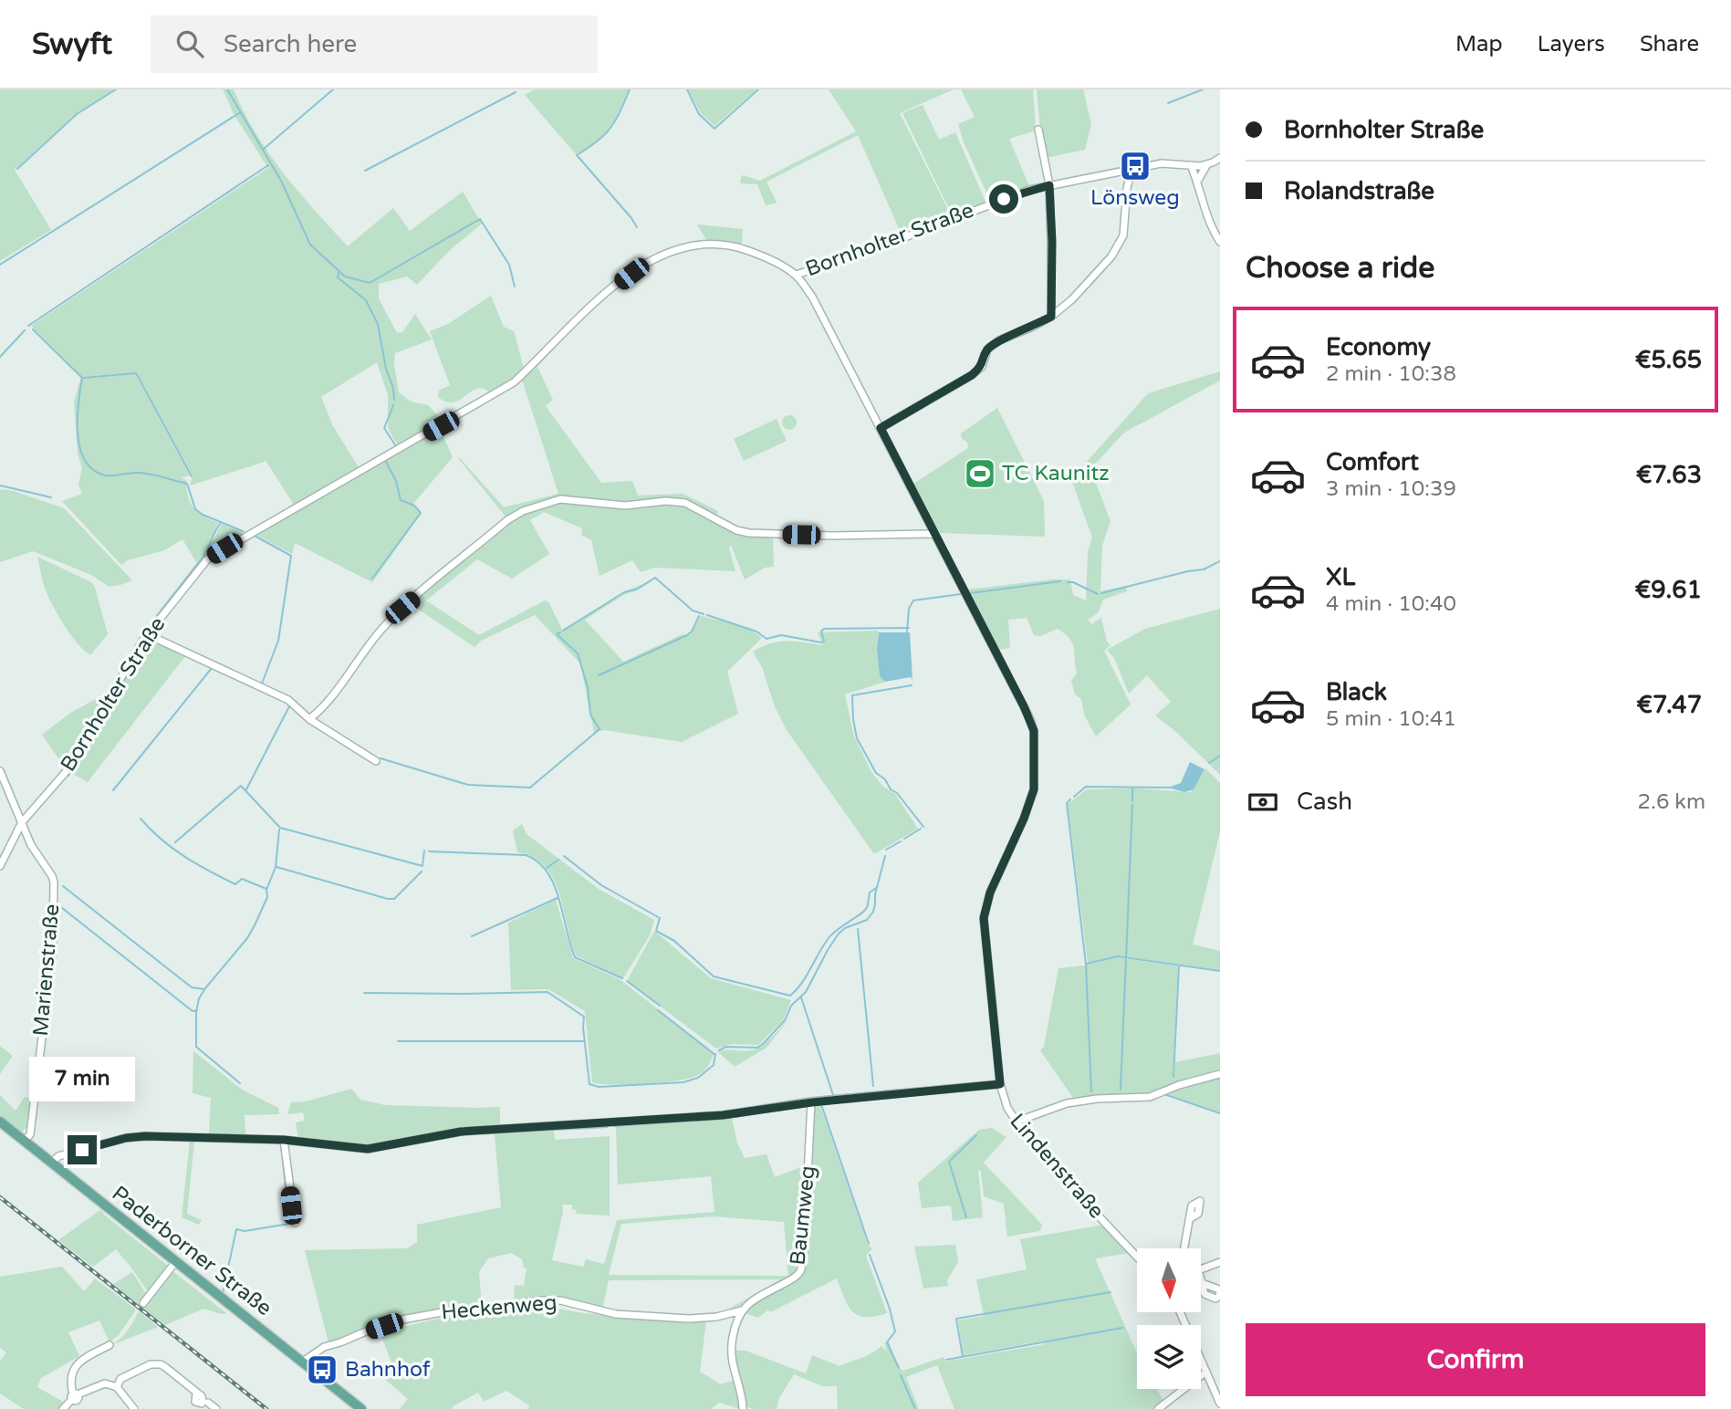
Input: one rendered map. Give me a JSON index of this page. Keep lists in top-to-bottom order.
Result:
{
  "streets": {
    "main road": ["Paderborner Straße"],
    "street": [
      "Bornholter Straße",
      "Marienstraße",
      "Lindenstraße",
      "Baumweg",
      "Heckenweg"
    ]
  },
  "crossings": [
    ["Bornholter Straße", "Marienstraße"],
    ["Bornholter Straße", "Lindenstraße"],
    ["Marienstraße", "Paderborner Straße"],
    ["Baumweg", "Heckenweg"],
    ["Paderborner Straße", "Heckenweg"]
  ],
  "places": {
    "bus stop": ["Lönsweg", "Bahnhof"],
    "sports": ["TC Kaunitz"]
  },
  "north": "bottom",
  "page": {
    "header": "Swyft",
    "search": "Search here",
    "nav": ["Map", "Layers", "Share"],
    "banner": ["Bornholter Straße", "Rolandstraße"],
    "heading": "Choose a ride",
    "list": [
      {
        "name": "Economy",
        "note": "2 min · 10:38",
        "value": "€5.65"
      },
      {
        "name": "Comfort",
        "note": "3 min · 10:39",
        "value": "€7.63"
      },
      {
        "name": "XL",
        "note": "4 min · 10:40",
        "value": "€9.61"
      },
      {
        "name": "Black",
        "note": "5 min · 10:41",
        "value": "€7.47"
      }
    ],
    "pay": ["Cash", "2.6 km"],
    "bubble": "7 min",
    "buttons": "Confirm"
  }
}
